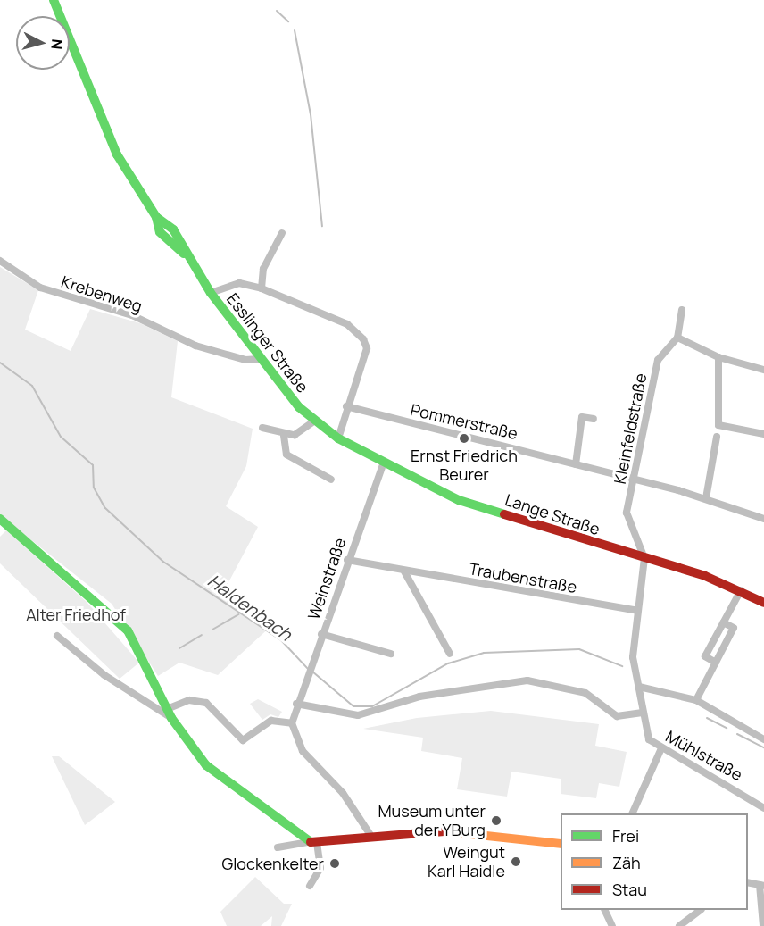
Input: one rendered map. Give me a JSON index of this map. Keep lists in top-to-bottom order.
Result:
{
  "streets": {
    "main road": ["Esslinger Straße", "Lange Straße"],
    "street": [
      "Krebenweg",
      "Pommerstraße",
      "Kleinfeldstraße",
      "Traubenstraße",
      "Weinstraße",
      "Mühlstraße"
    ]
  },
  "crossings": [
    ["Krebenweg", "Esslinger Straße"],
    ["Esslinger Straße", "Lange Straße"],
    ["Pommerstraße", "Kleinfeldstraße"],
    ["Kleinfeldstraße", "Lange Straße"],
    ["Kleinfeldstraße", "Mühlstraße"],
    ["Lange Straße", "Weinstraße"],
    ["Lange Straße", "Mühlstraße"],
    ["Traubenstraße", "Weinstraße"],
    ["Traubenstraße", "Mühlstraße"]
  ],
  "water": ["Haldenbach"],
  "parks": ["Alter Friedhof"],
  "places": [
    "Ernst Friedrich Beurer",
    "Museum unter der YBurg",
    "Weingut Karl Haidle",
    "Glockenkelter"
  ],
  "legend": ["Frei", "Zäh", "Stau"],
  "north": "right"
}
